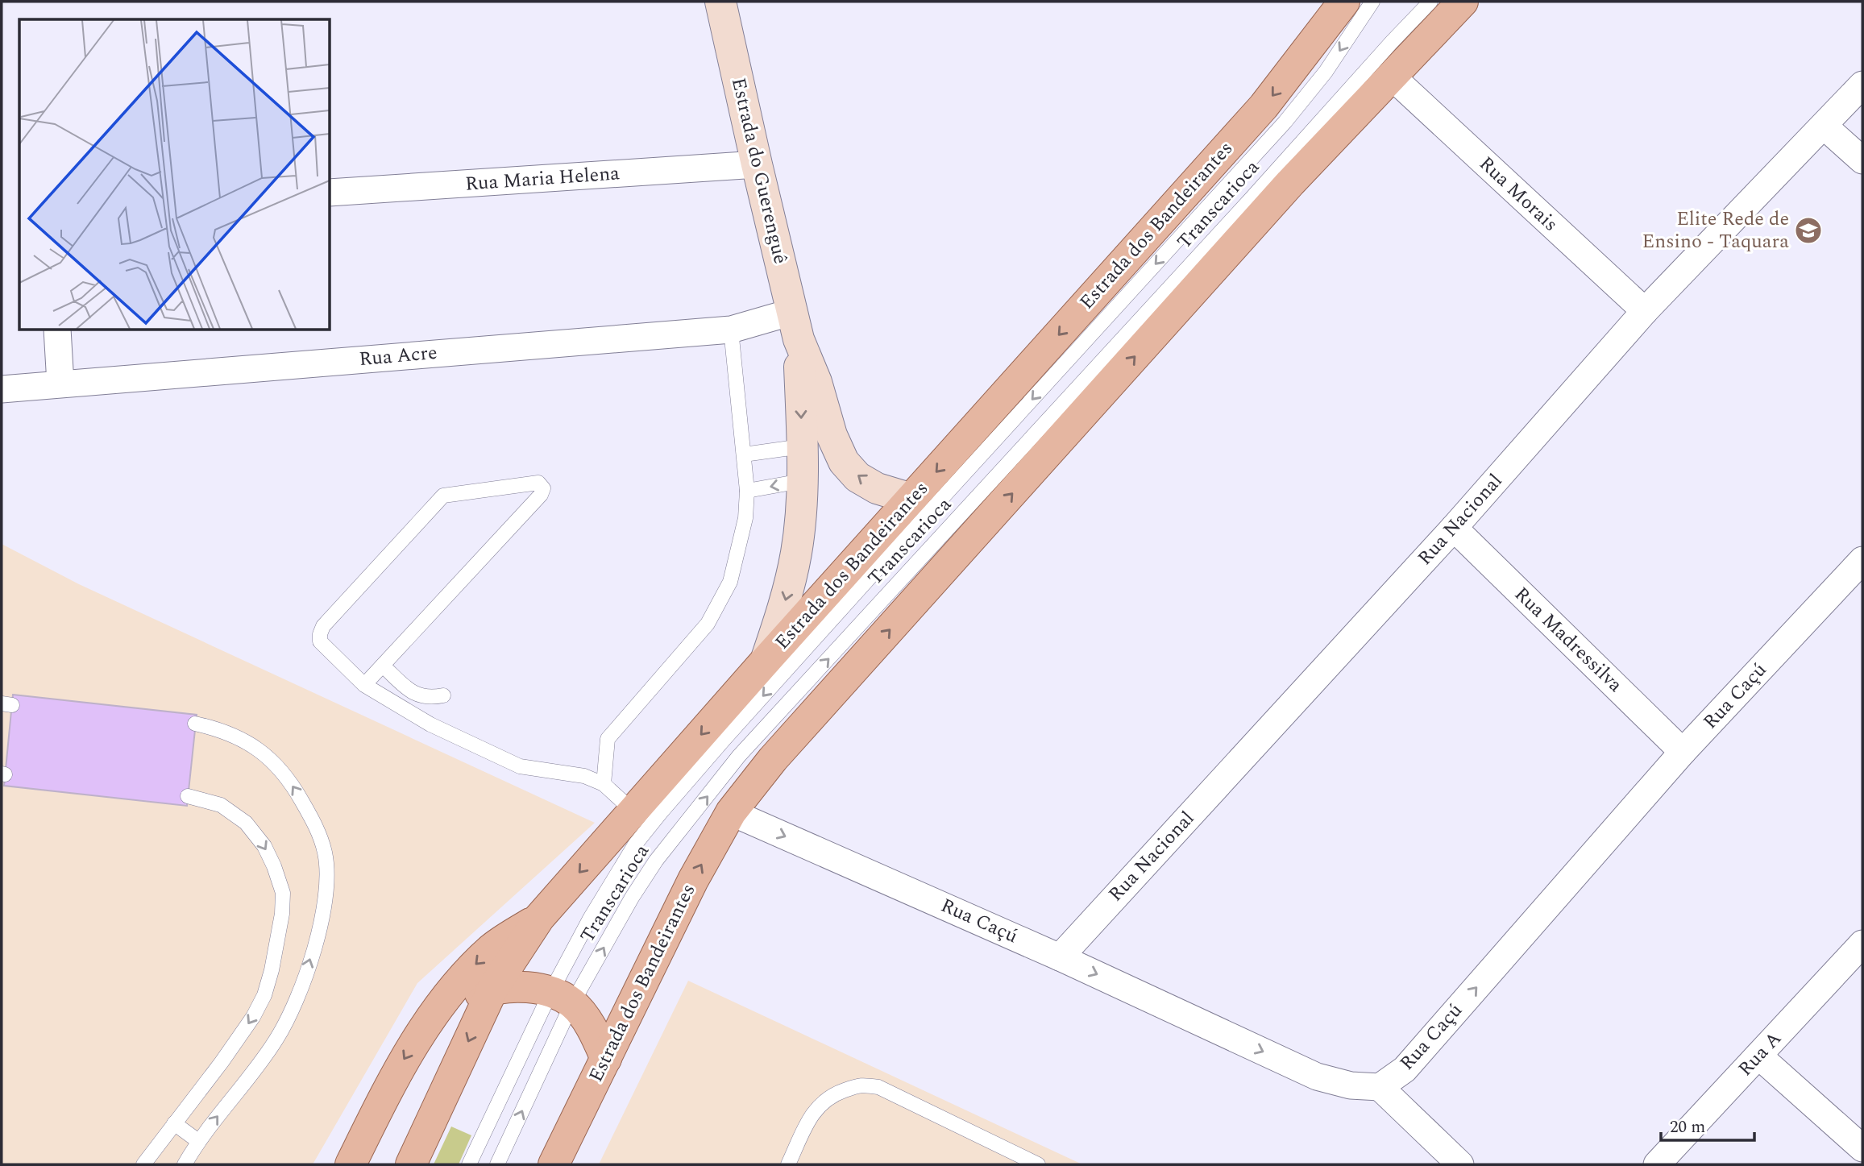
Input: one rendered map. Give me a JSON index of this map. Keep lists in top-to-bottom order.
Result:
{
  "streets": {
    "main road": ["Estrada do Guerenguê", "Estrada dos Bandeirantes"],
    "street": [
      "Rua Maria Helena",
      "Rua Morais",
      "Rua Acre",
      "Rua Nacional",
      "Rua Madressilva",
      "Rua Caçú",
      "Rua A"
    ],
    "lane": ["Transcarioca"]
  },
  "crossings": [
    ["Estrada do Guerenguê", "Rua Maria Helena"],
    ["Estrada do Guerenguê", "Estrada dos Bandeirantes"],
    ["Estrada do Guerenguê", "Rua Acre"],
    ["Rua Morais", "Estrada dos Bandeirantes"],
    ["Rua Morais", "Rua Nacional"],
    ["Estrada dos Bandeirantes", "Rua Caçú"],
    ["Rua Nacional", "Rua Madressilva"],
    ["Rua Nacional", "Rua Caçú"],
    ["Rua Madressilva", "Rua Caçú"]
  ],
  "one_way": ["Rua Caçú"],
  "places": {
    "school or university": ["Elite Rede de Ensino - Taquara"]
  },
  "scale_bar": "20 m"
}
